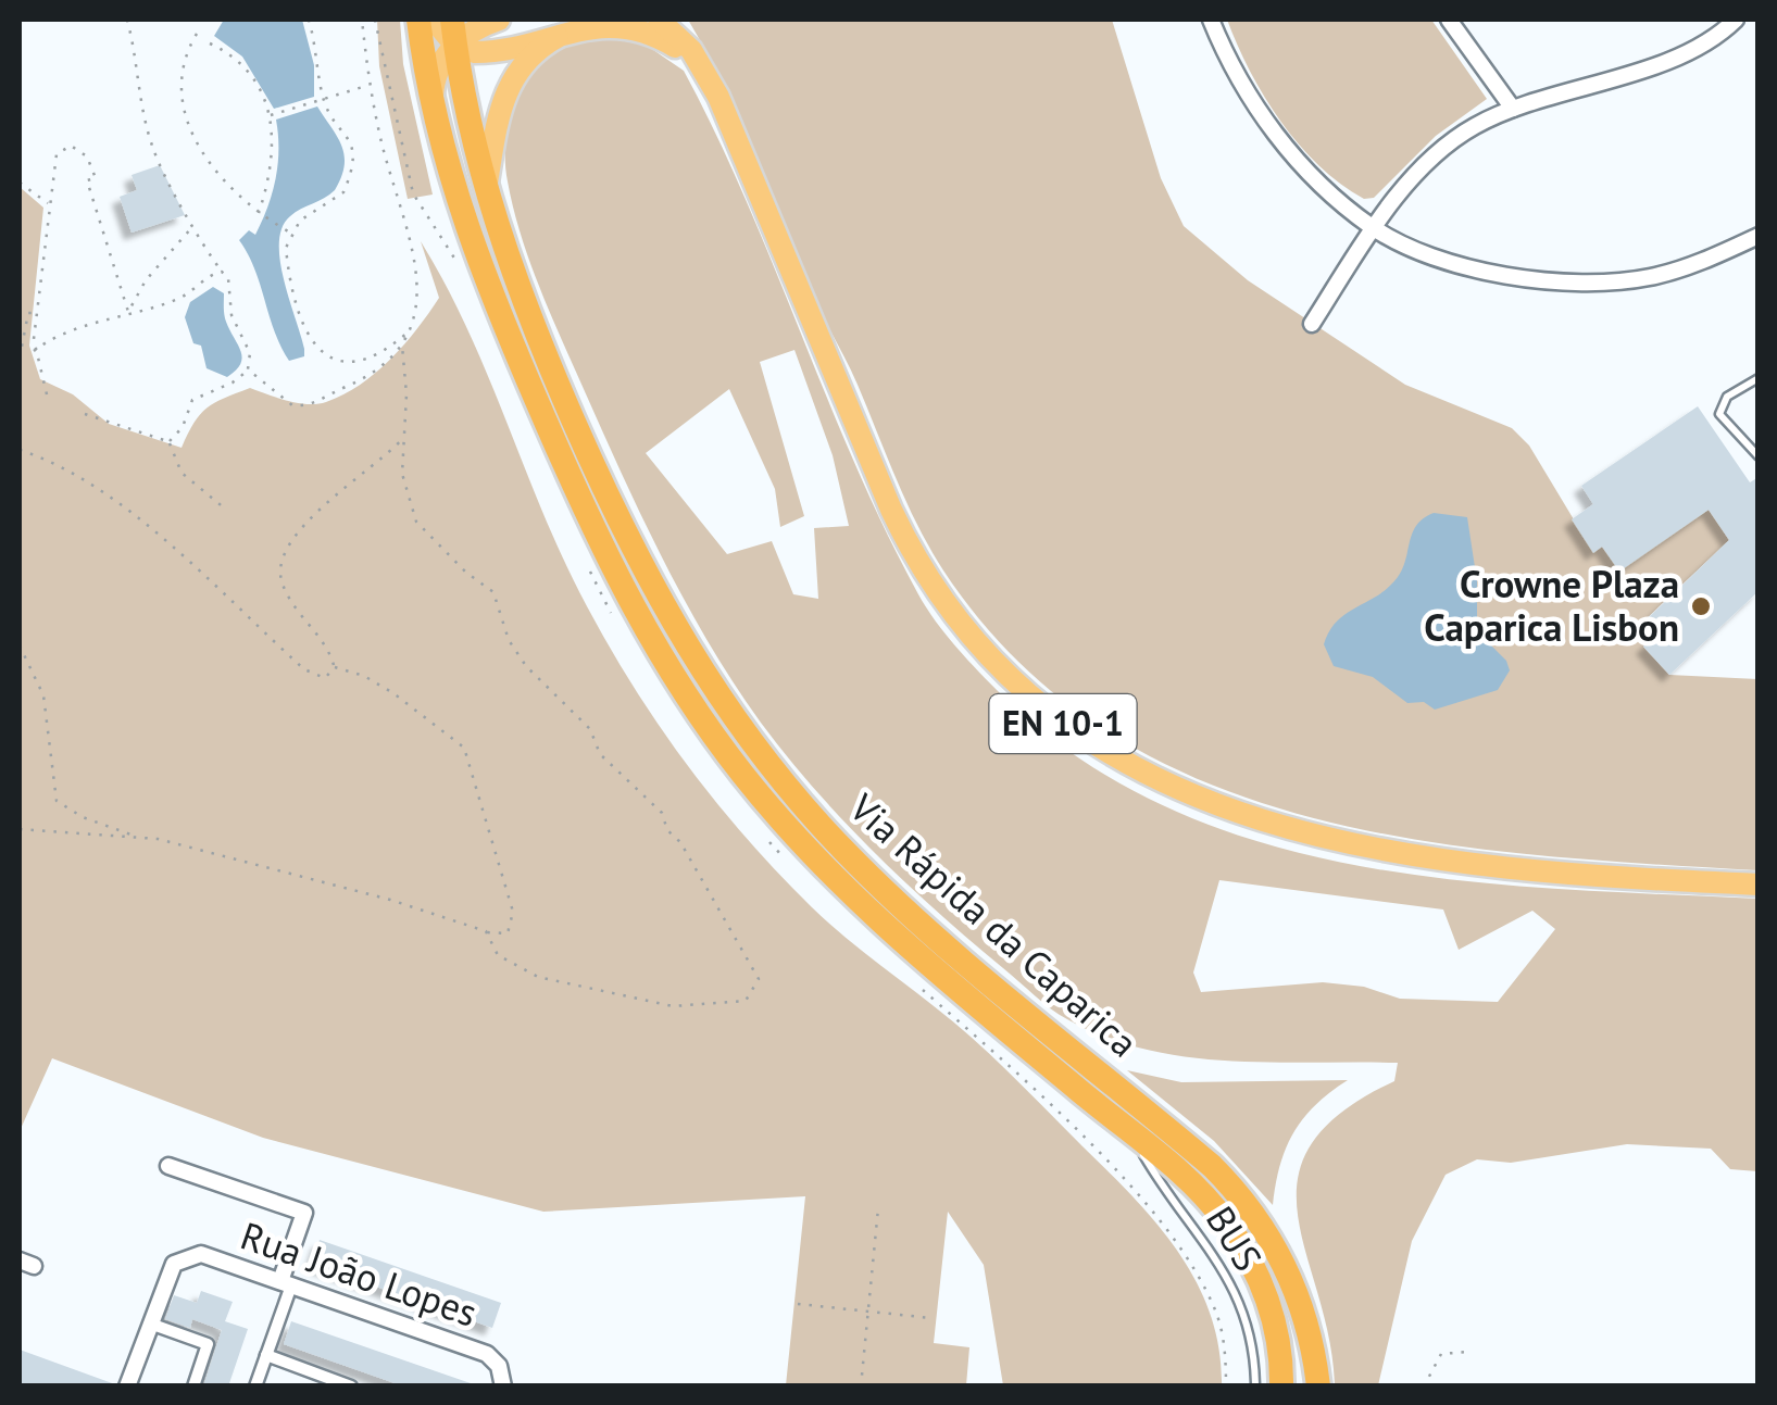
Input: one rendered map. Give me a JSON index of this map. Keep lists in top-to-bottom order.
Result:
{
  "streets": {
    "highway": ["Via Rápida da Caparica"],
    "main road": ["EN 10-1"],
    "street": ["Rua João Lopes"],
    "lane": ["BUS"]
  },
  "crossings": [
    ["EN 10-1", "Via Rápida da Caparica"],
    ["Via Rápida da Caparica", "BUS"]
  ],
  "places": ["Crowne Plaza Caparica Lisbon"]
}
